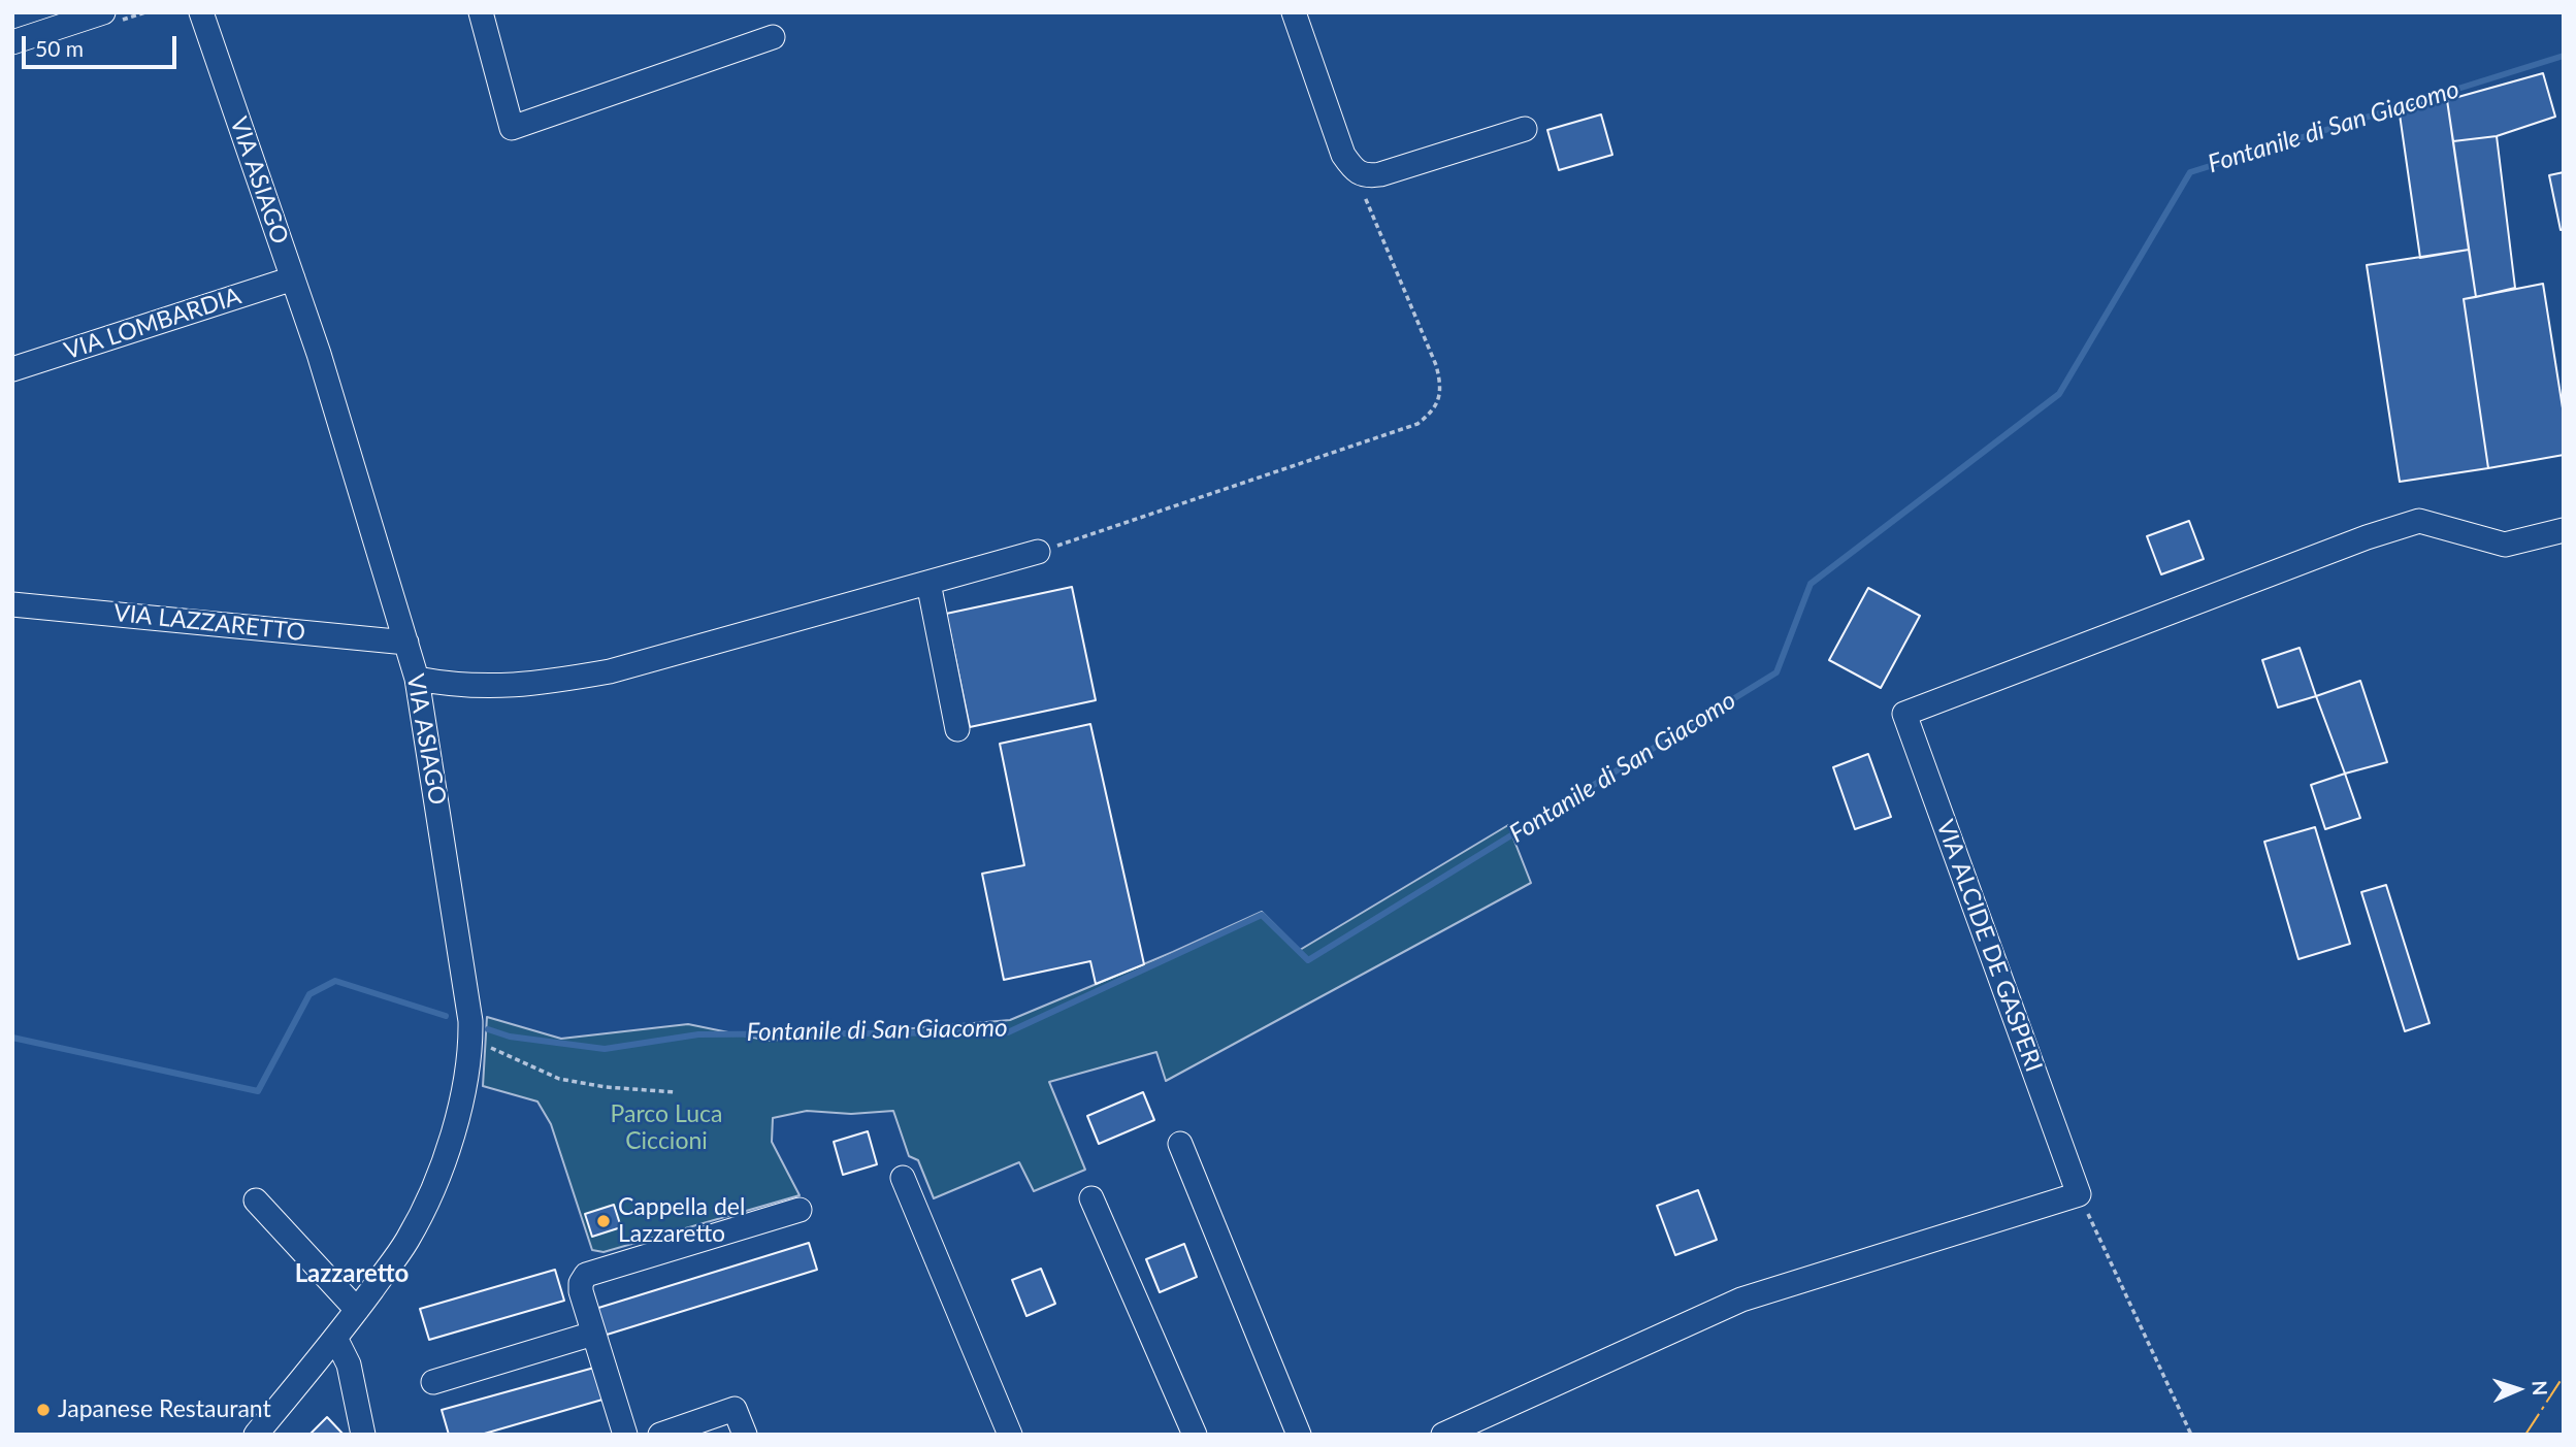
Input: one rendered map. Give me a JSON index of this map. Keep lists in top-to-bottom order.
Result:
{
  "streets": {
    "street": [
      "VIA ASIAGO",
      "VIA LOMBARDIA",
      "VIA LAZZARETTO",
      "VIA ALCIDE DE GASPERI"
    ]
  },
  "crossings": [
    ["VIA ASIAGO", "VIA LOMBARDIA"],
    ["VIA ASIAGO", "VIA LAZZARETTO"]
  ],
  "districts": ["Lazzaretto"],
  "water": ["Fontanile di San Giacomo"],
  "parks": ["Parco Luca Ciccioni"],
  "places": ["Cappella del Lazzaretto", "Japanese Restaurant"],
  "scale_bar": "50 m",
  "north": "right"
}
